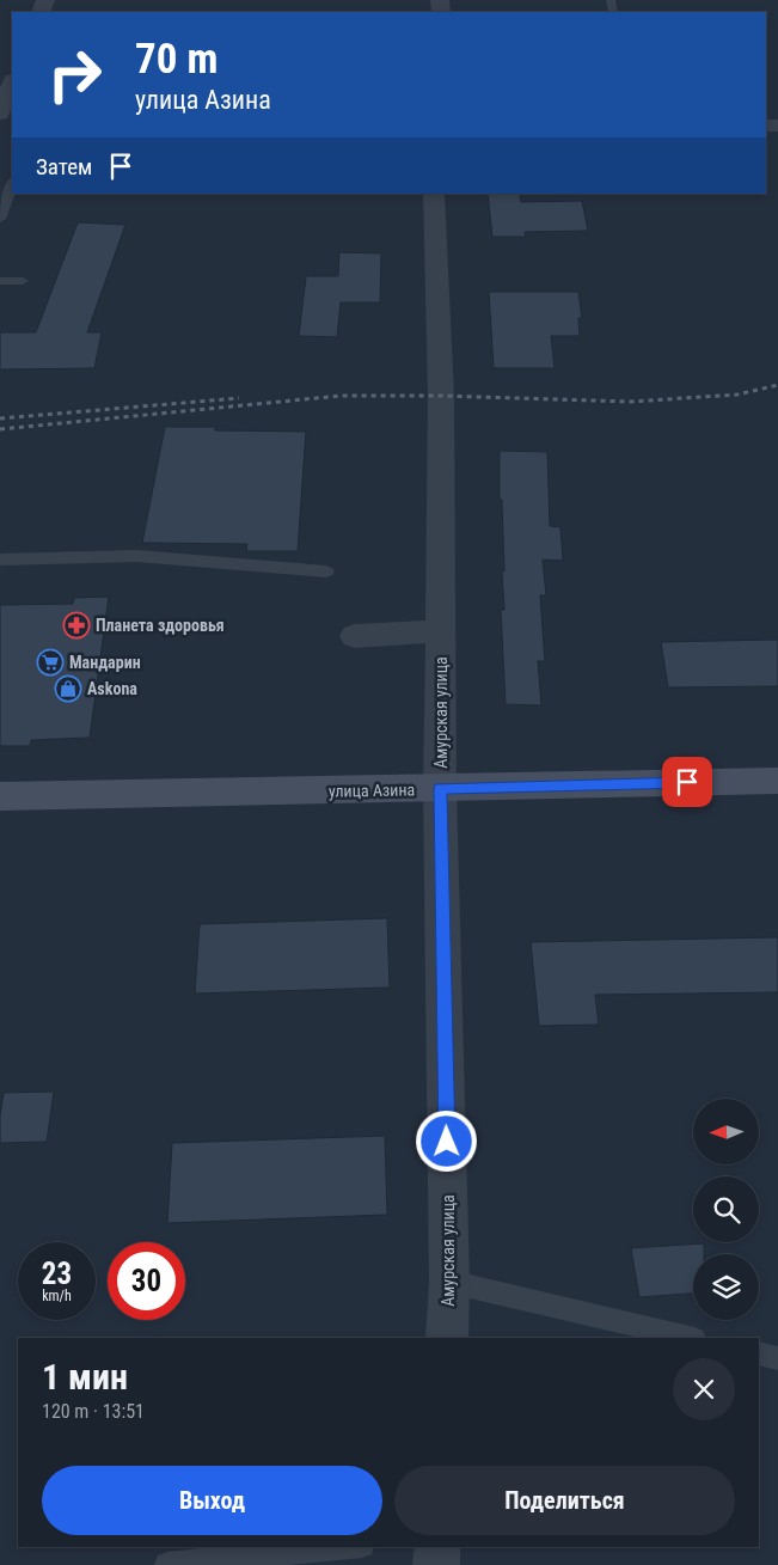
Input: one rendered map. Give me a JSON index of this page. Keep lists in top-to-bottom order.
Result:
{
  "streets": {
    "main road": ["улица Азина"],
    "street": ["Амурская улица"]
  },
  "crossings": [
    ["Амурская улица", "улица Азина"]
  ],
  "places": {
    "pharmacy": ["Планета здоровья"],
    "supermarket": ["Мандарин"],
    "shop": ["Askona"]
  },
  "north": "left",
  "page": {
    "turn": ["70 m", "улица Азина"],
    "then": "Затем",
    "speed": "23 km/h",
    "limit": "30",
    "heading": ["1 мин", "120 m · 13:51"],
    "buttons": ["Выход", "Поделиться"]
  }
}
